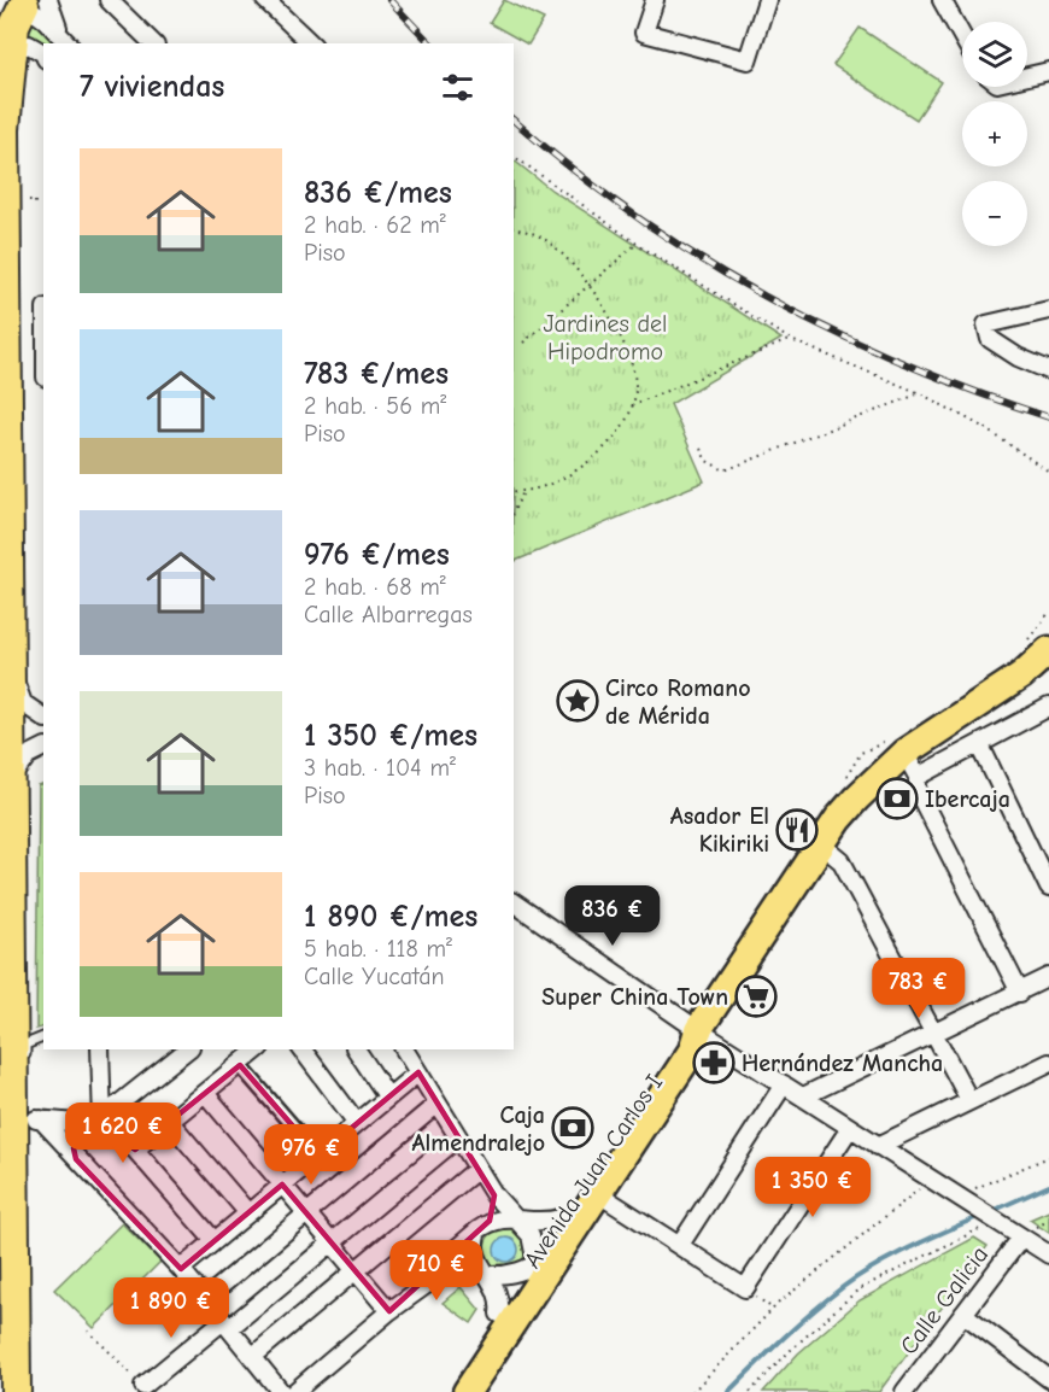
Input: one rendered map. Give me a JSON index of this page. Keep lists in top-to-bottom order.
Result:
{
  "streets": {
    "main road": ["Avenida Juan Carlos I"],
    "street": ["Calle Galicia"]
  },
  "parks": ["Jardines del Hipodromo"],
  "places": {
    "place": ["Circo Romano de Mérida"],
    "bank": ["Ibercaja", "Caja Almendralejo"],
    "restaurant": ["Asador El Kikiriki"],
    "supermarket": ["Super China Town"],
    "pharmacy": ["Hernández Mancha"]
  },
  "page": {
    "map_buttons": ["+", "−"],
    "heading": "7 viviendas",
    "list": [
      {
        "name": "836 €/mes",
        "note": "2 hab. · 62 m² · Piso"
      },
      {
        "name": "783 €/mes",
        "note": "2 hab. · 56 m² · Piso"
      },
      {
        "name": "976 €/mes",
        "note": "2 hab. · 68 m² · Calle Albarregas"
      },
      {
        "name": "1 350 €/mes",
        "note": "3 hab. · 104 m² · Piso"
      },
      {
        "name": "1 890 €/mes",
        "note": "5 hab. · 118 m² · Calle Yucatán"
      }
    ],
    "price": [
      "836 €",
      "783 €",
      "1 620 €",
      "976 €",
      "1 350 €",
      "710 €",
      "1 890 €"
    ]
  }
}
